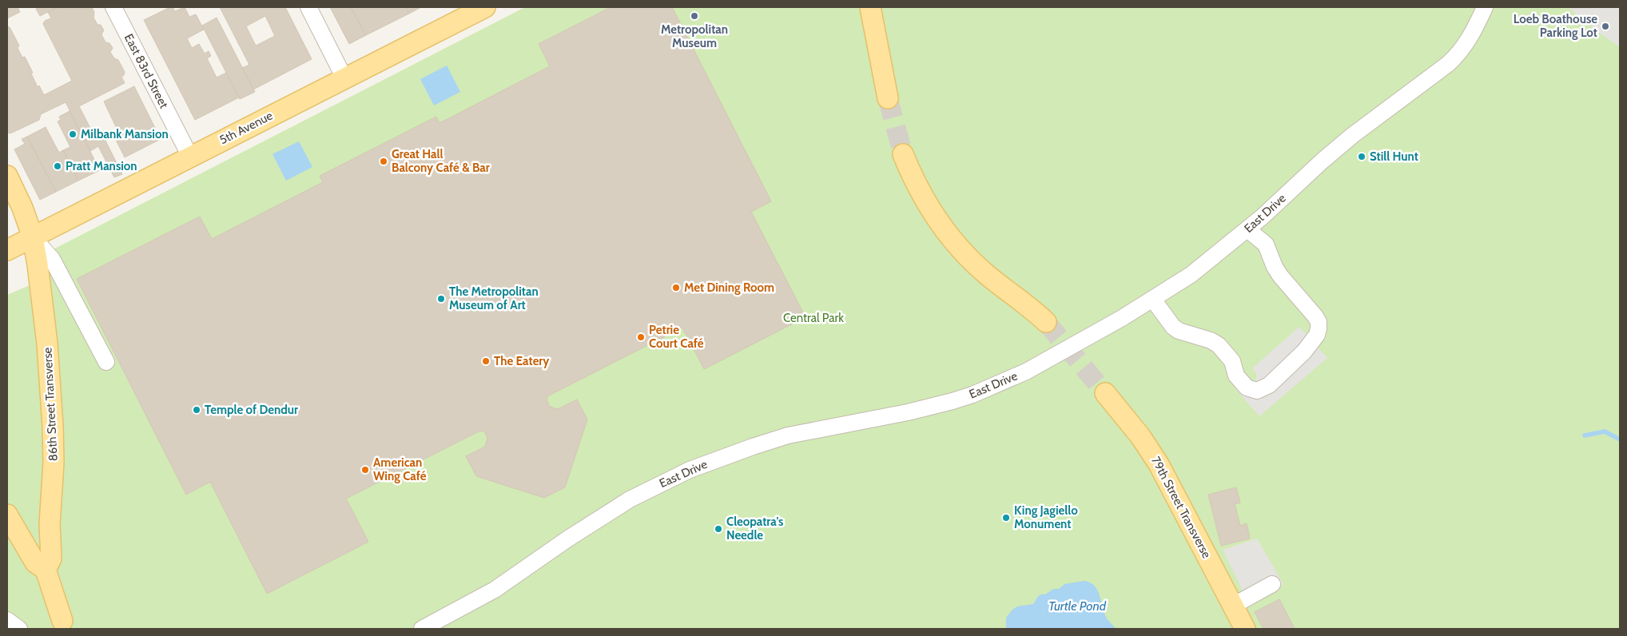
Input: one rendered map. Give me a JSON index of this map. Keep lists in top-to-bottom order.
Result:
{
  "streets": {
    "main road": ["5th Avenue", "86th Street Transverse", "79th Street Transverse"],
    "street": ["East 83rd Street", "East Drive"]
  },
  "crossings": [
    ["East 83rd Street", "5th Avenue"],
    ["5th Avenue", "86th Street Transverse"]
  ],
  "water": ["Turtle Pond"],
  "parks": ["Central Park"],
  "places": [
    "Metropolitan Museum",
    "Loeb Boathouse Parking Lot",
    "Milbank Mansion",
    "Still Hunt",
    "Great Hall Balcony Café & Bar",
    "Pratt Mansion",
    "Met Dining Room",
    "The Metropolitan Museum of Art",
    "Petrie Court Café",
    "The Eatery",
    "Temple of Dendur",
    "American Wing Café",
    "King Jagiello Monument",
    "Cleopatra's Needle"
  ]
}
